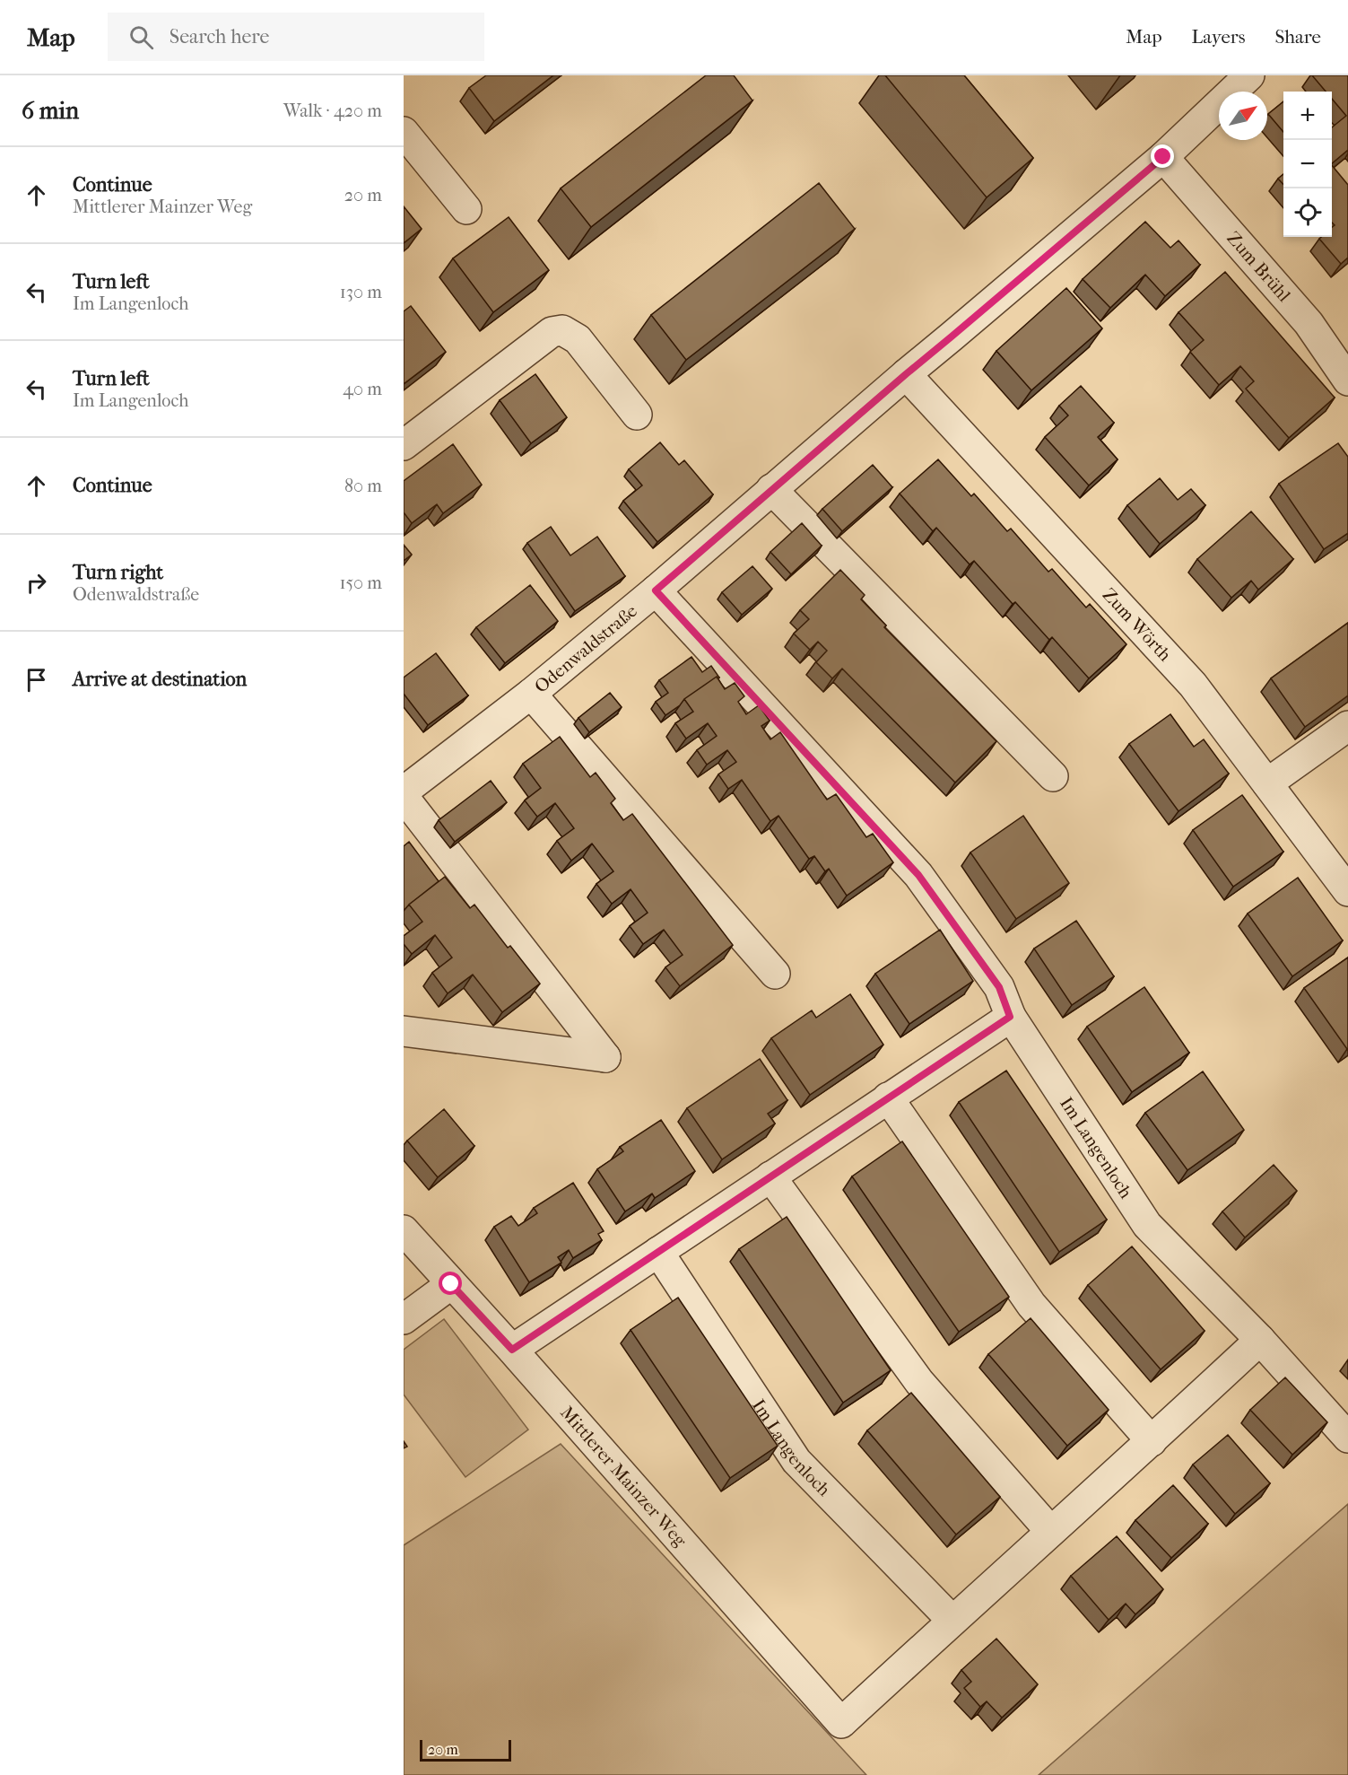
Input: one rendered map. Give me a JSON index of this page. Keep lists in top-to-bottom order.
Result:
{
  "streets": {
    "street": [
      "Zum Brühl",
      "Zum Wörth",
      "Odenwaldstraße",
      "Im Langenloch",
      "Mittlerer Mainzer Weg"
    ]
  },
  "crossings": [
    ["Zum Brühl", "Odenwaldstraße"],
    ["Zum Wörth", "Odenwaldstraße"],
    ["Odenwaldstraße", "Im Langenloch"],
    ["Im Langenloch", "Mittlerer Mainzer Weg"]
  ],
  "scale_bar": "20 m",
  "north": "top right",
  "page": {
    "header": "Map",
    "search": "Search here",
    "nav": ["Map", "Layers", "Share"],
    "heading": ["6 min", "Walk · 420 m"],
    "map_buttons": ["+", "−"],
    "list": [
      ["Continue", "Mittlerer Mainzer Weg", "20 m"],
      ["Turn left", "Im Langenloch", "130 m"],
      ["Turn left", "Im Langenloch", "40 m"],
      ["Continue", "80 m"],
      ["Turn right", "Odenwaldstraße", "150 m"],
      "Arrive at destination"
    ],
    "scale": "20 m"
  }
}
